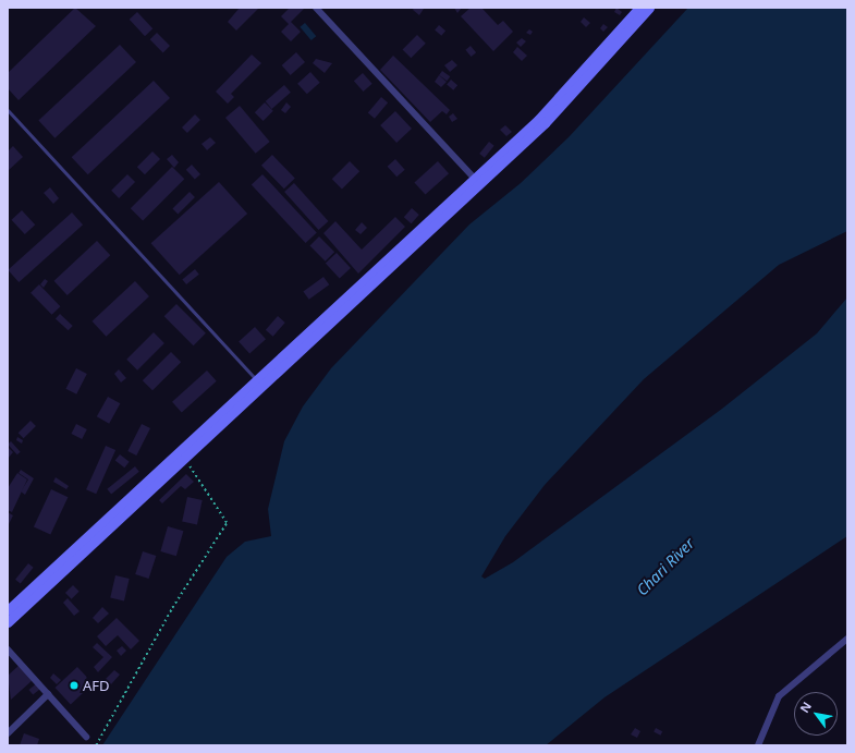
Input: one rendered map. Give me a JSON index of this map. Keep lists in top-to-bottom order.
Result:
{
  "water": ["Chari River"],
  "places": ["AFD"],
  "north": "top left"
}
